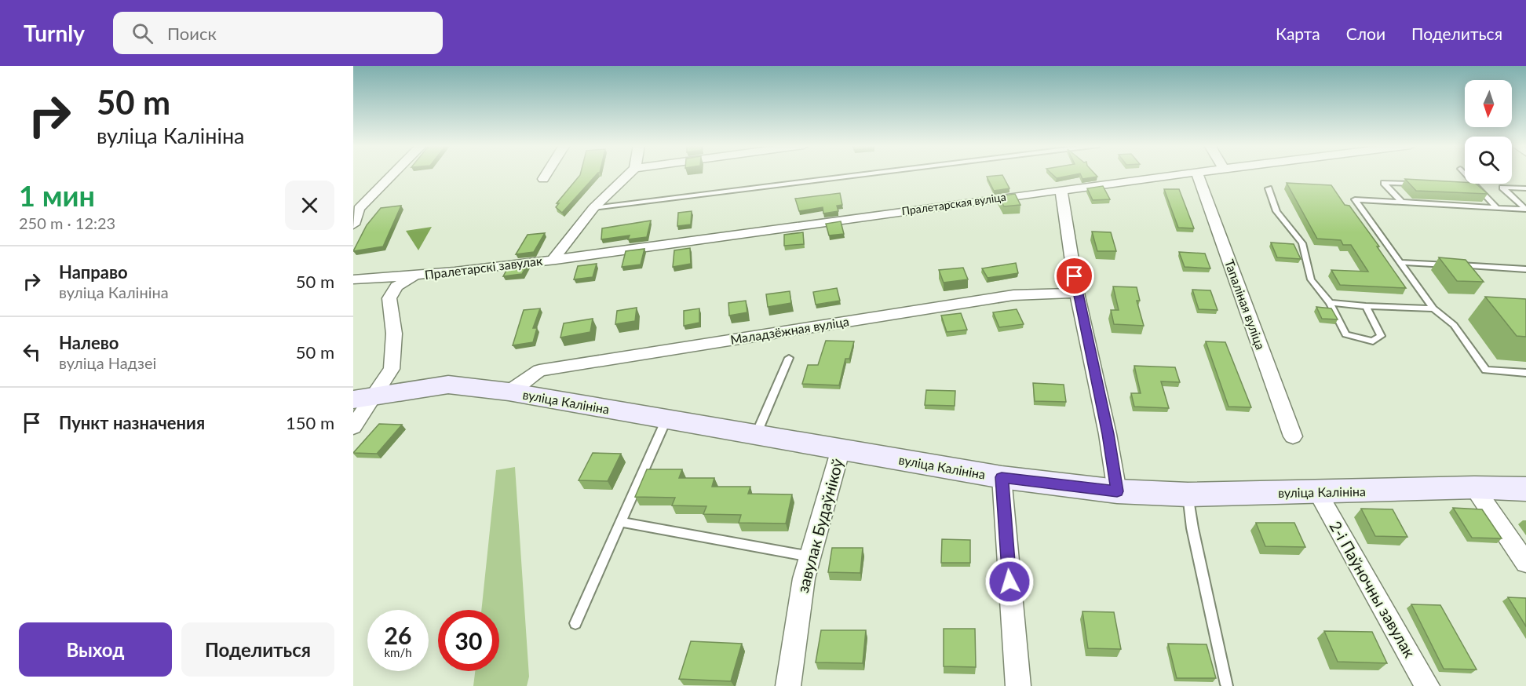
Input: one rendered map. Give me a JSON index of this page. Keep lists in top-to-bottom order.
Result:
{
  "streets": {
    "main road": ["вуліца Калініна"],
    "street": [
      "Пралетарская вуліца",
      "Пралетарскі завулак",
      "Тапаліная вуліца",
      "Маладзёжная вуліца",
      "завулак Будаўнікоў",
      "2-і Паўночны завулак"
    ]
  },
  "crossings": [
    ["Пралетарская вуліца", "Пралетарскі завулак"],
    ["Маладзёжная вуліца", "вуліца Калініна"],
    ["вуліца Калініна", "завулак Будаўнікоў"],
    ["вуліца Калініна", "2-і Паўночны завулак"]
  ],
  "north": "bottom",
  "page": {
    "header": "Turnly",
    "search": "Поиск",
    "nav": ["Карта", "Слои", "Поделиться"],
    "turn": ["50 m", "вуліца Калініна"],
    "heading": ["1 мин", "250 m · 12:23"],
    "list": [
      {
        "name": "Направо",
        "note": "вуліца Калініна",
        "value": "50 m"
      },
      {
        "name": "Налево",
        "note": "вуліца Надзеі",
        "value": "50 m"
      },
      {
        "name": "Пункт назначения",
        "value": "150 m"
      }
    ],
    "speed": "26 km/h",
    "limit": "30",
    "buttons": ["Выход", "Поделиться"]
  }
}
